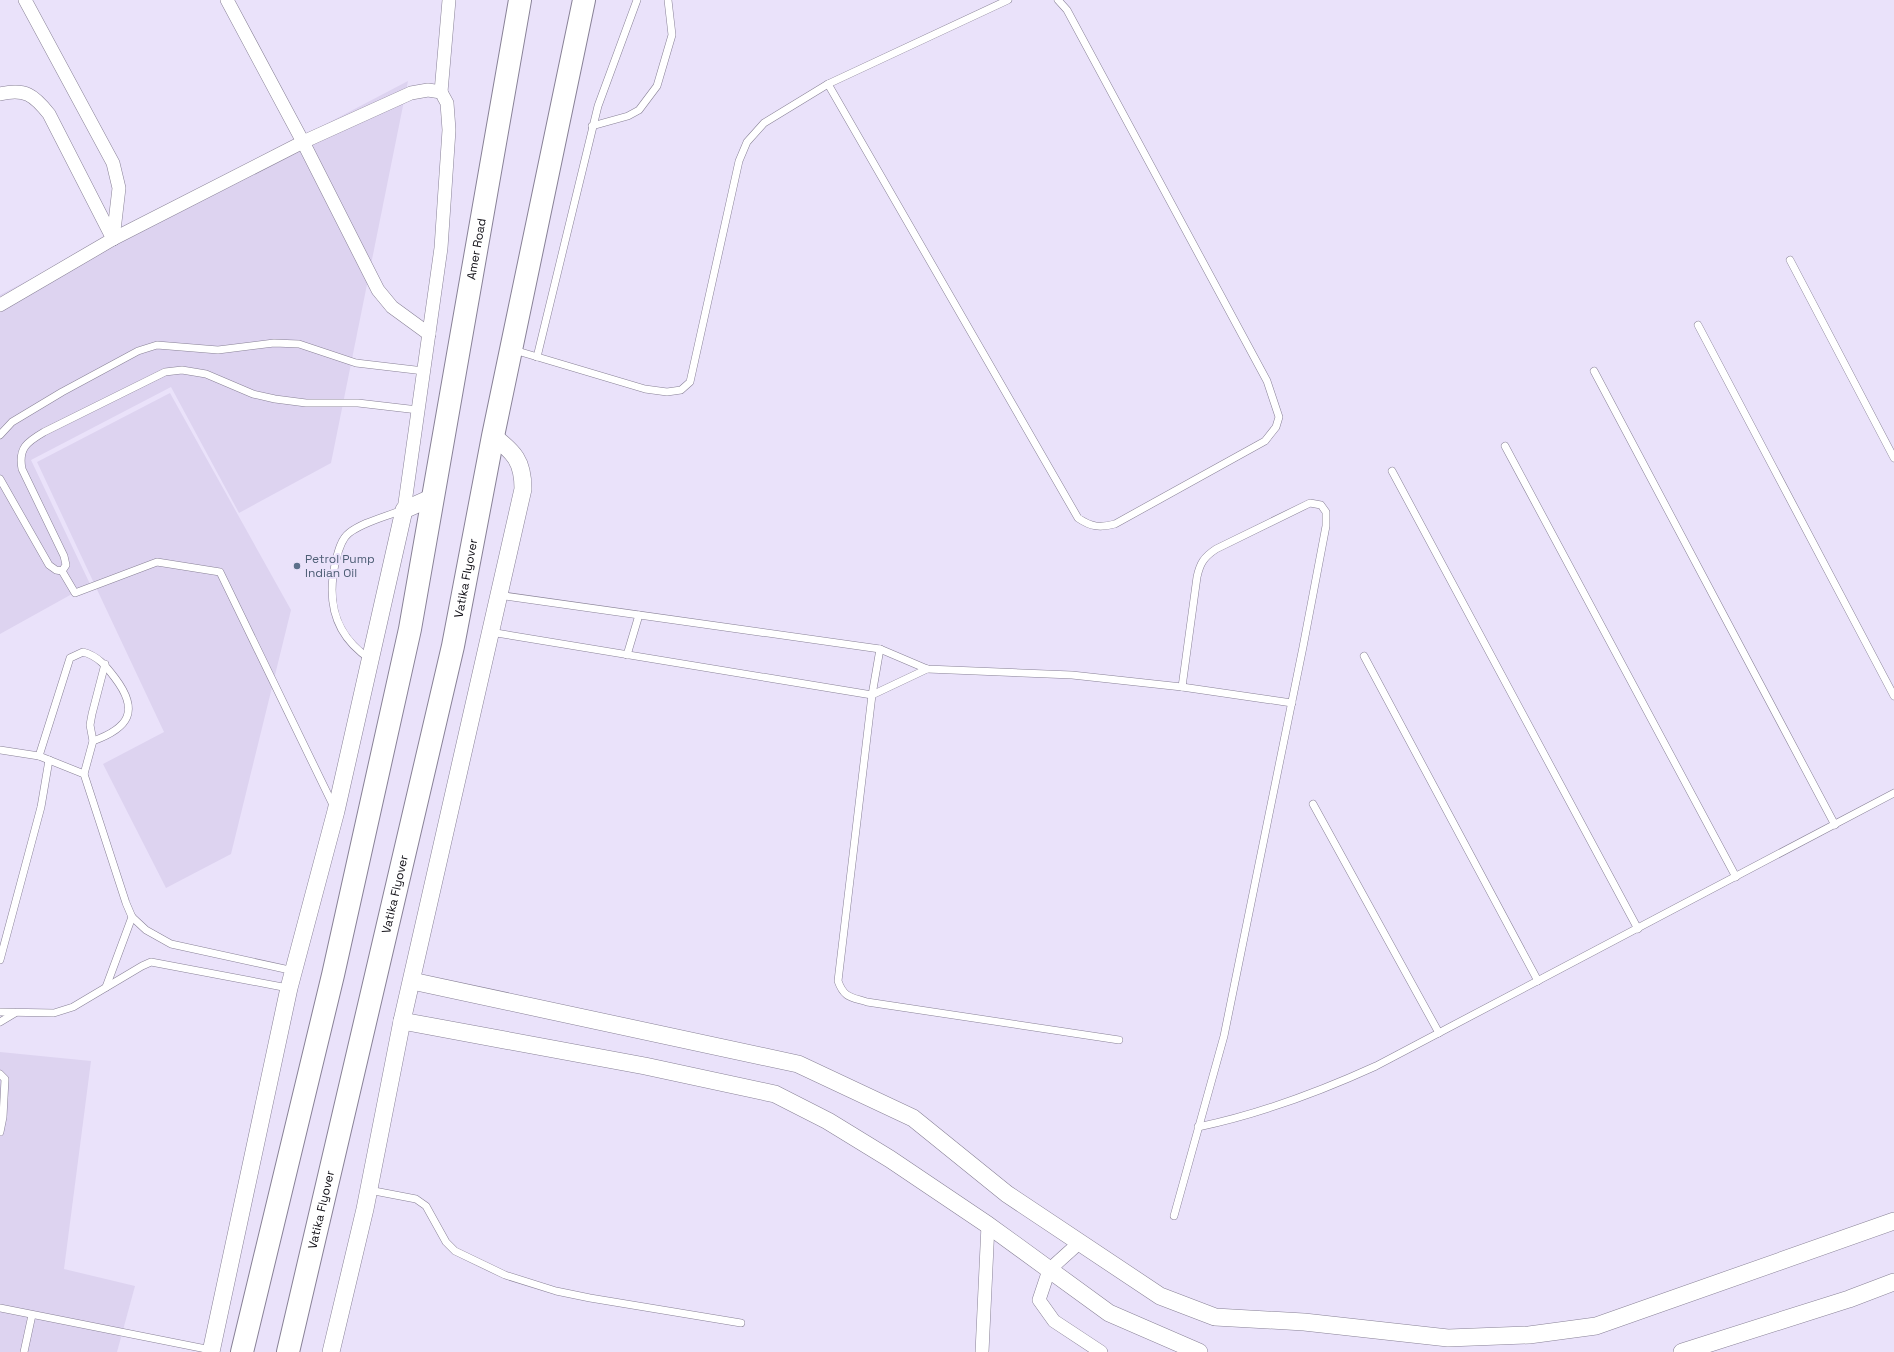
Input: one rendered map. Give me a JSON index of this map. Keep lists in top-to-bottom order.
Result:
{
  "streets": {
    "highway": ["Amer Road", "Vatika Flyover"]
  },
  "places": ["Petrol Pump Indian Oil"]
}
